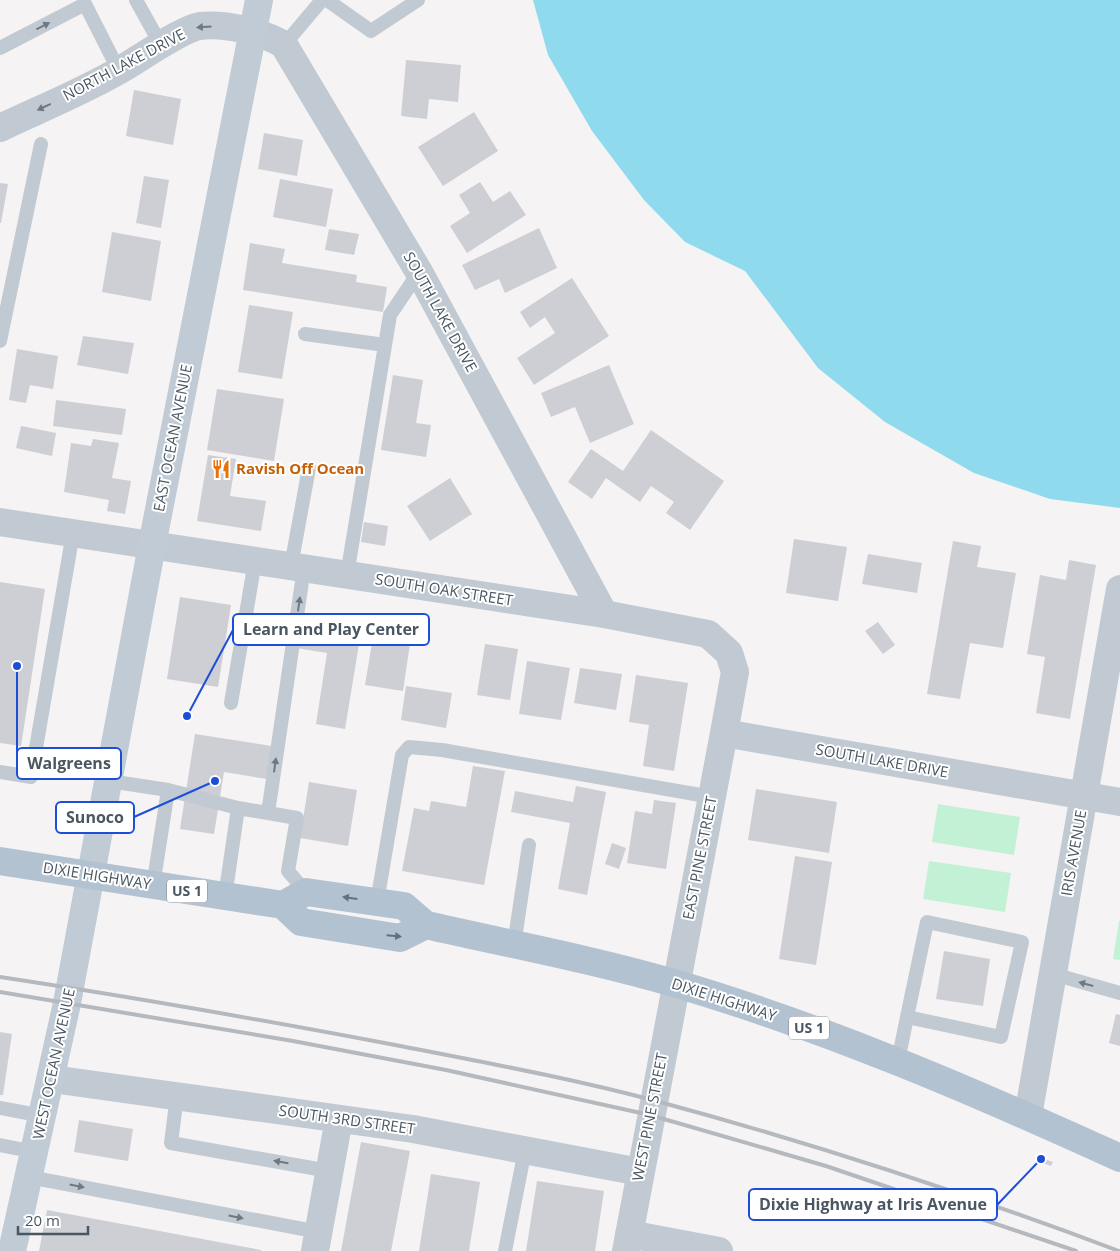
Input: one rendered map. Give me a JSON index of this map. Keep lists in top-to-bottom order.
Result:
{
  "streets": {
    "main road": [
      "EAST OCEAN AVENUE",
      "DIXIE HIGHWAY",
      "US 1",
      "WEST OCEAN AVENUE"
    ],
    "street": [
      "NORTH LAKE DRIVE",
      "SOUTH LAKE DRIVE",
      "SOUTH OAK STREET",
      "IRIS AVENUE",
      "EAST PINE STREET",
      "WEST PINE STREET",
      "SOUTH 3RD STREET"
    ]
  },
  "crossings": [
    ["NORTH LAKE DRIVE", "EAST OCEAN AVENUE"],
    ["SOUTH LAKE DRIVE", "SOUTH OAK STREET"],
    ["SOUTH LAKE DRIVE", "IRIS AVENUE"],
    ["SOUTH LAKE DRIVE", "EAST PINE STREET"],
    ["EAST OCEAN AVENUE", "SOUTH OAK STREET"],
    ["EAST OCEAN AVENUE", "DIXIE HIGHWAY"],
    ["EAST OCEAN AVENUE", "WEST OCEAN AVENUE"],
    ["SOUTH OAK STREET", "EAST PINE STREET"],
    ["IRIS AVENUE", "DIXIE HIGHWAY"],
    ["EAST PINE STREET", "DIXIE HIGHWAY"],
    ["EAST PINE STREET", "WEST PINE STREET"],
    ["DIXIE HIGHWAY", "WEST OCEAN AVENUE"],
    ["DIXIE HIGHWAY", "WEST PINE STREET"],
    ["WEST OCEAN AVENUE", "SOUTH 3RD STREET"],
    ["WEST PINE STREET", "SOUTH 3RD STREET"]
  ],
  "one_way": ["NORTH LAKE DRIVE"],
  "places": {
    "restaurant": ["Ravish Off Ocean"],
    "other": [
      "Walgreens",
      "Learn and Play Center",
      "Sunoco",
      "Dixie Highway at Iris Avenue"
    ]
  },
  "scale_bar": "20 m"
}
